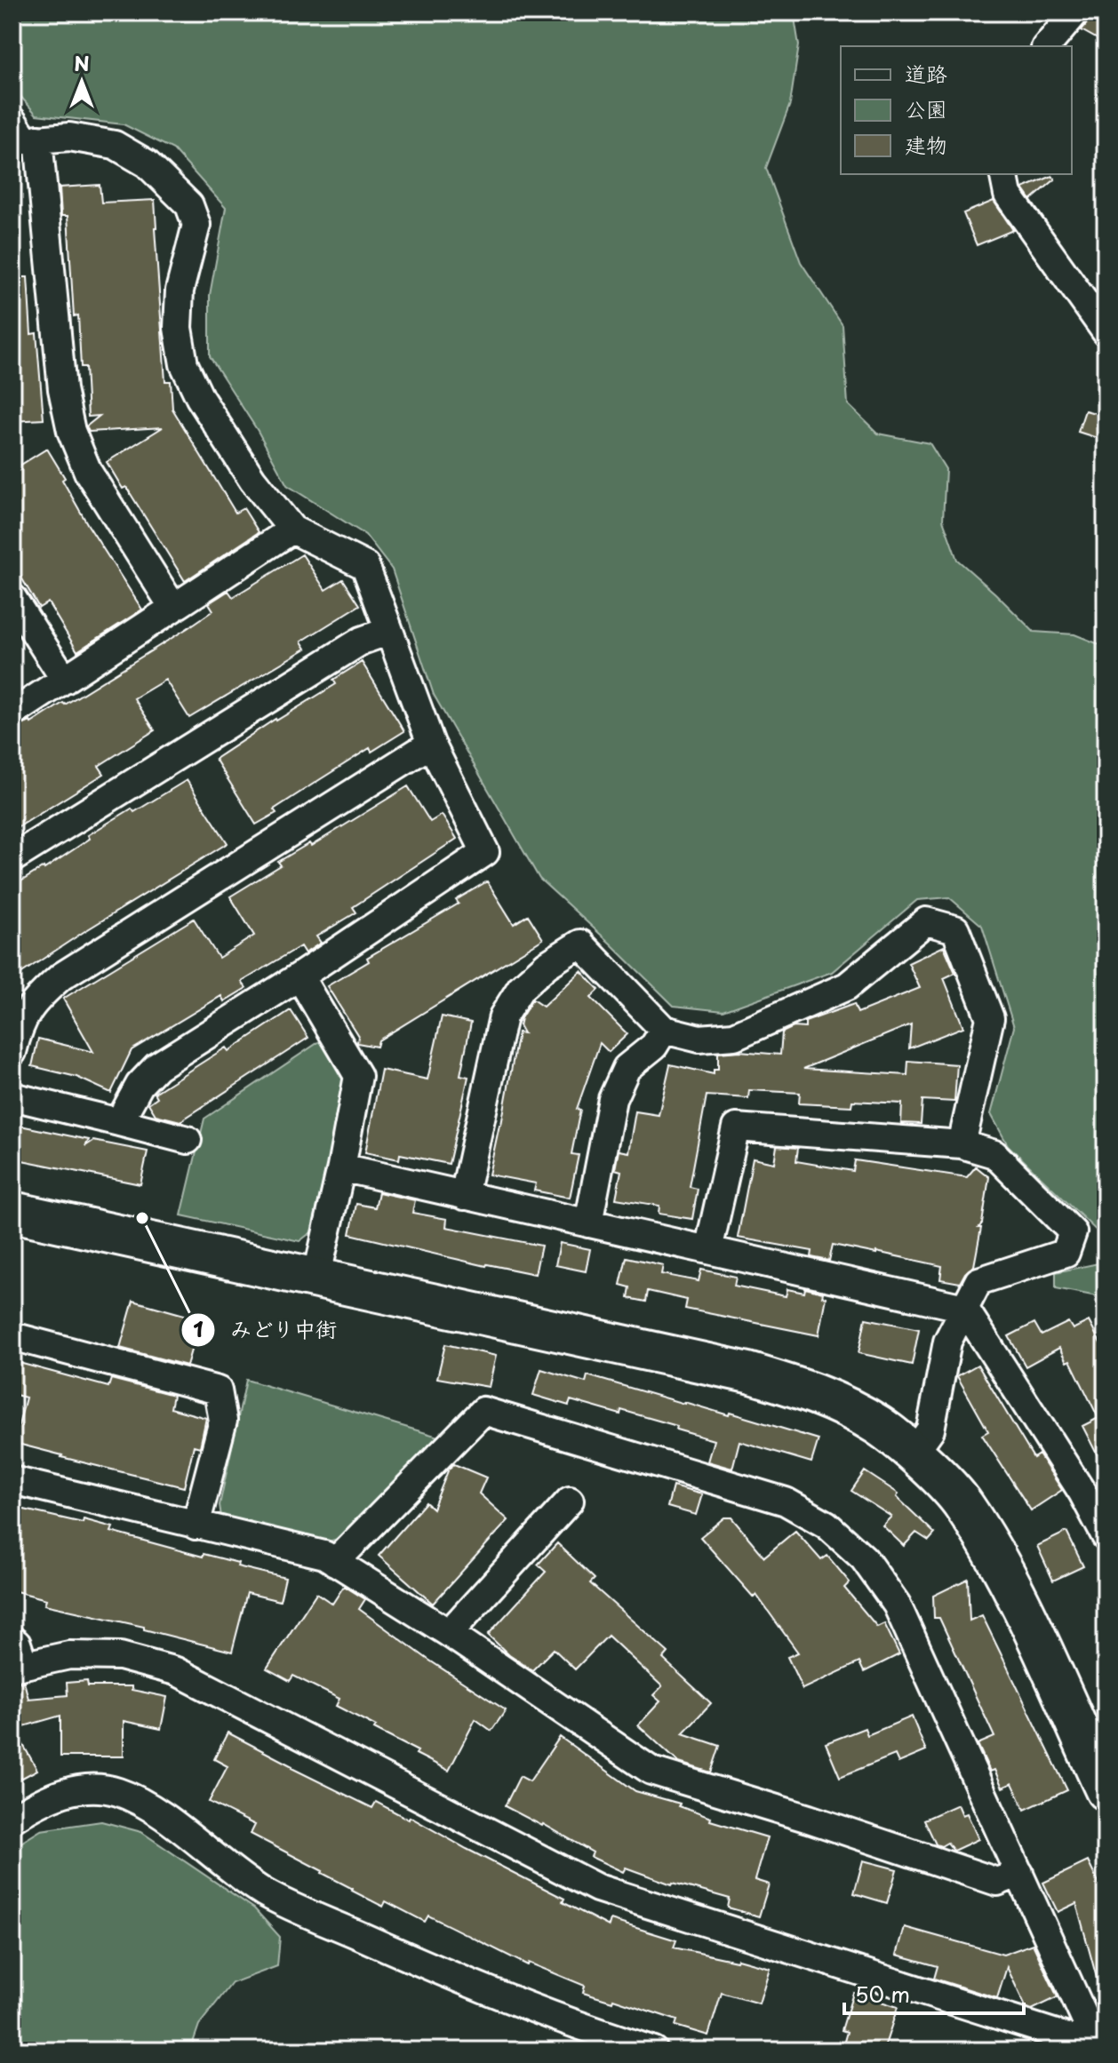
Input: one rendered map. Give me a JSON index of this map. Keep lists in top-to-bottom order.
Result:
{
  "places": ["みどり中街"],
  "legend": ["道路", "公園", "建物"],
  "scale_bar": "50 m",
  "north": "top"
}
